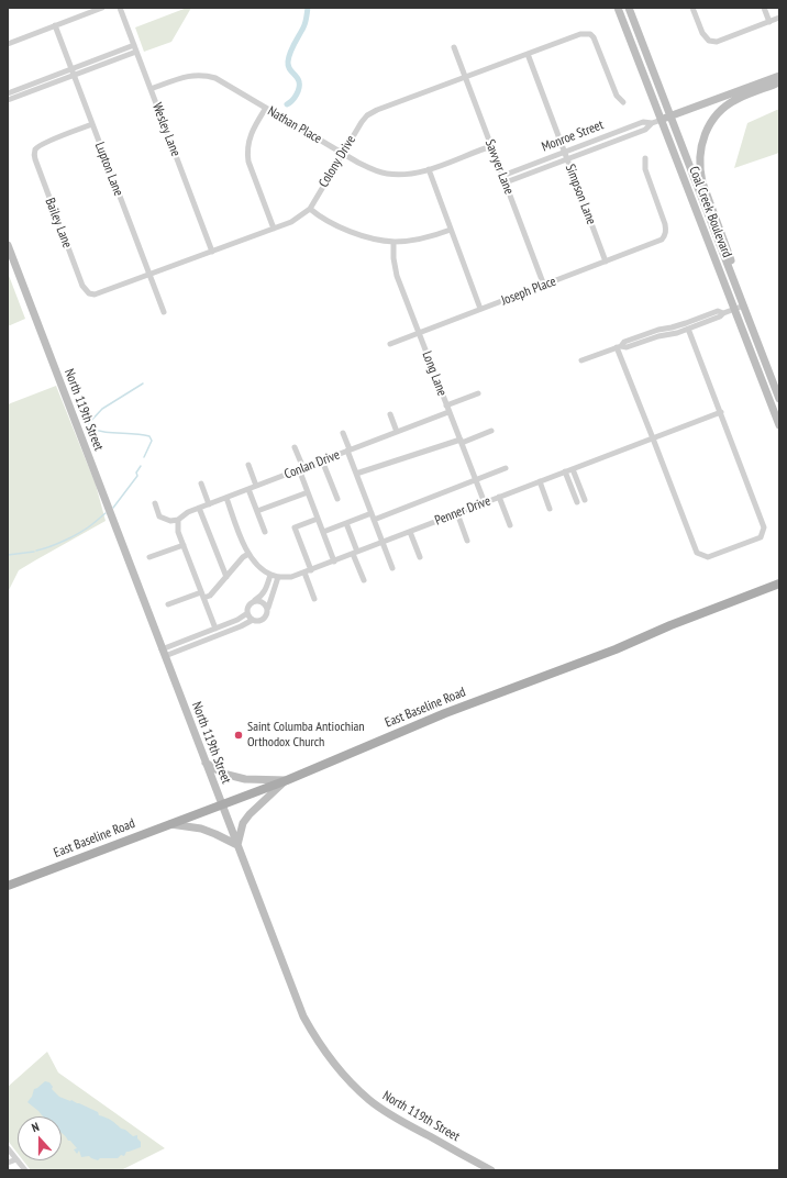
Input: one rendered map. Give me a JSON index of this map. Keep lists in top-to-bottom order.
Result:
{
  "streets": {
    "main road": [
      "Monroe Street",
      "Coal Creek Boulevard",
      "North 119th Street",
      "East Baseline Road"
    ],
    "street": [
      "Nathan Place",
      "Wesley Lane",
      "Colony Drive",
      "Sawyer Lane",
      "Lupton Lane",
      "Simpson Lane",
      "Bailey Lane",
      "Joseph Place",
      "Long Lane",
      "Conlan Drive",
      "Penner Drive"
    ]
  },
  "crossings": [
    ["Nathan Place", "Wesley Lane"],
    ["Nathan Place", "Colony Drive"],
    ["Nathan Place", "Sawyer Lane"],
    ["Wesley Lane", "Colony Drive"],
    ["Monroe Street", "Sawyer Lane"],
    ["Monroe Street", "Simpson Lane"],
    ["Monroe Street", "Coal Creek Boulevard"],
    ["Colony Drive", "Sawyer Lane"],
    ["Colony Drive", "Lupton Lane"],
    ["Colony Drive", "Simpson Lane"],
    ["Colony Drive", "Bailey Lane"],
    ["Sawyer Lane", "Joseph Place"],
    ["Lupton Lane", "Bailey Lane"],
    ["Simpson Lane", "Joseph Place"],
    ["Joseph Place", "Long Lane"],
    ["Long Lane", "Conlan Drive"],
    ["Long Lane", "Penner Drive"],
    ["North 119th Street", "East Baseline Road"]
  ],
  "places": ["Saint Columba Antiochian Orthodox Church"],
  "north": "top"
}
